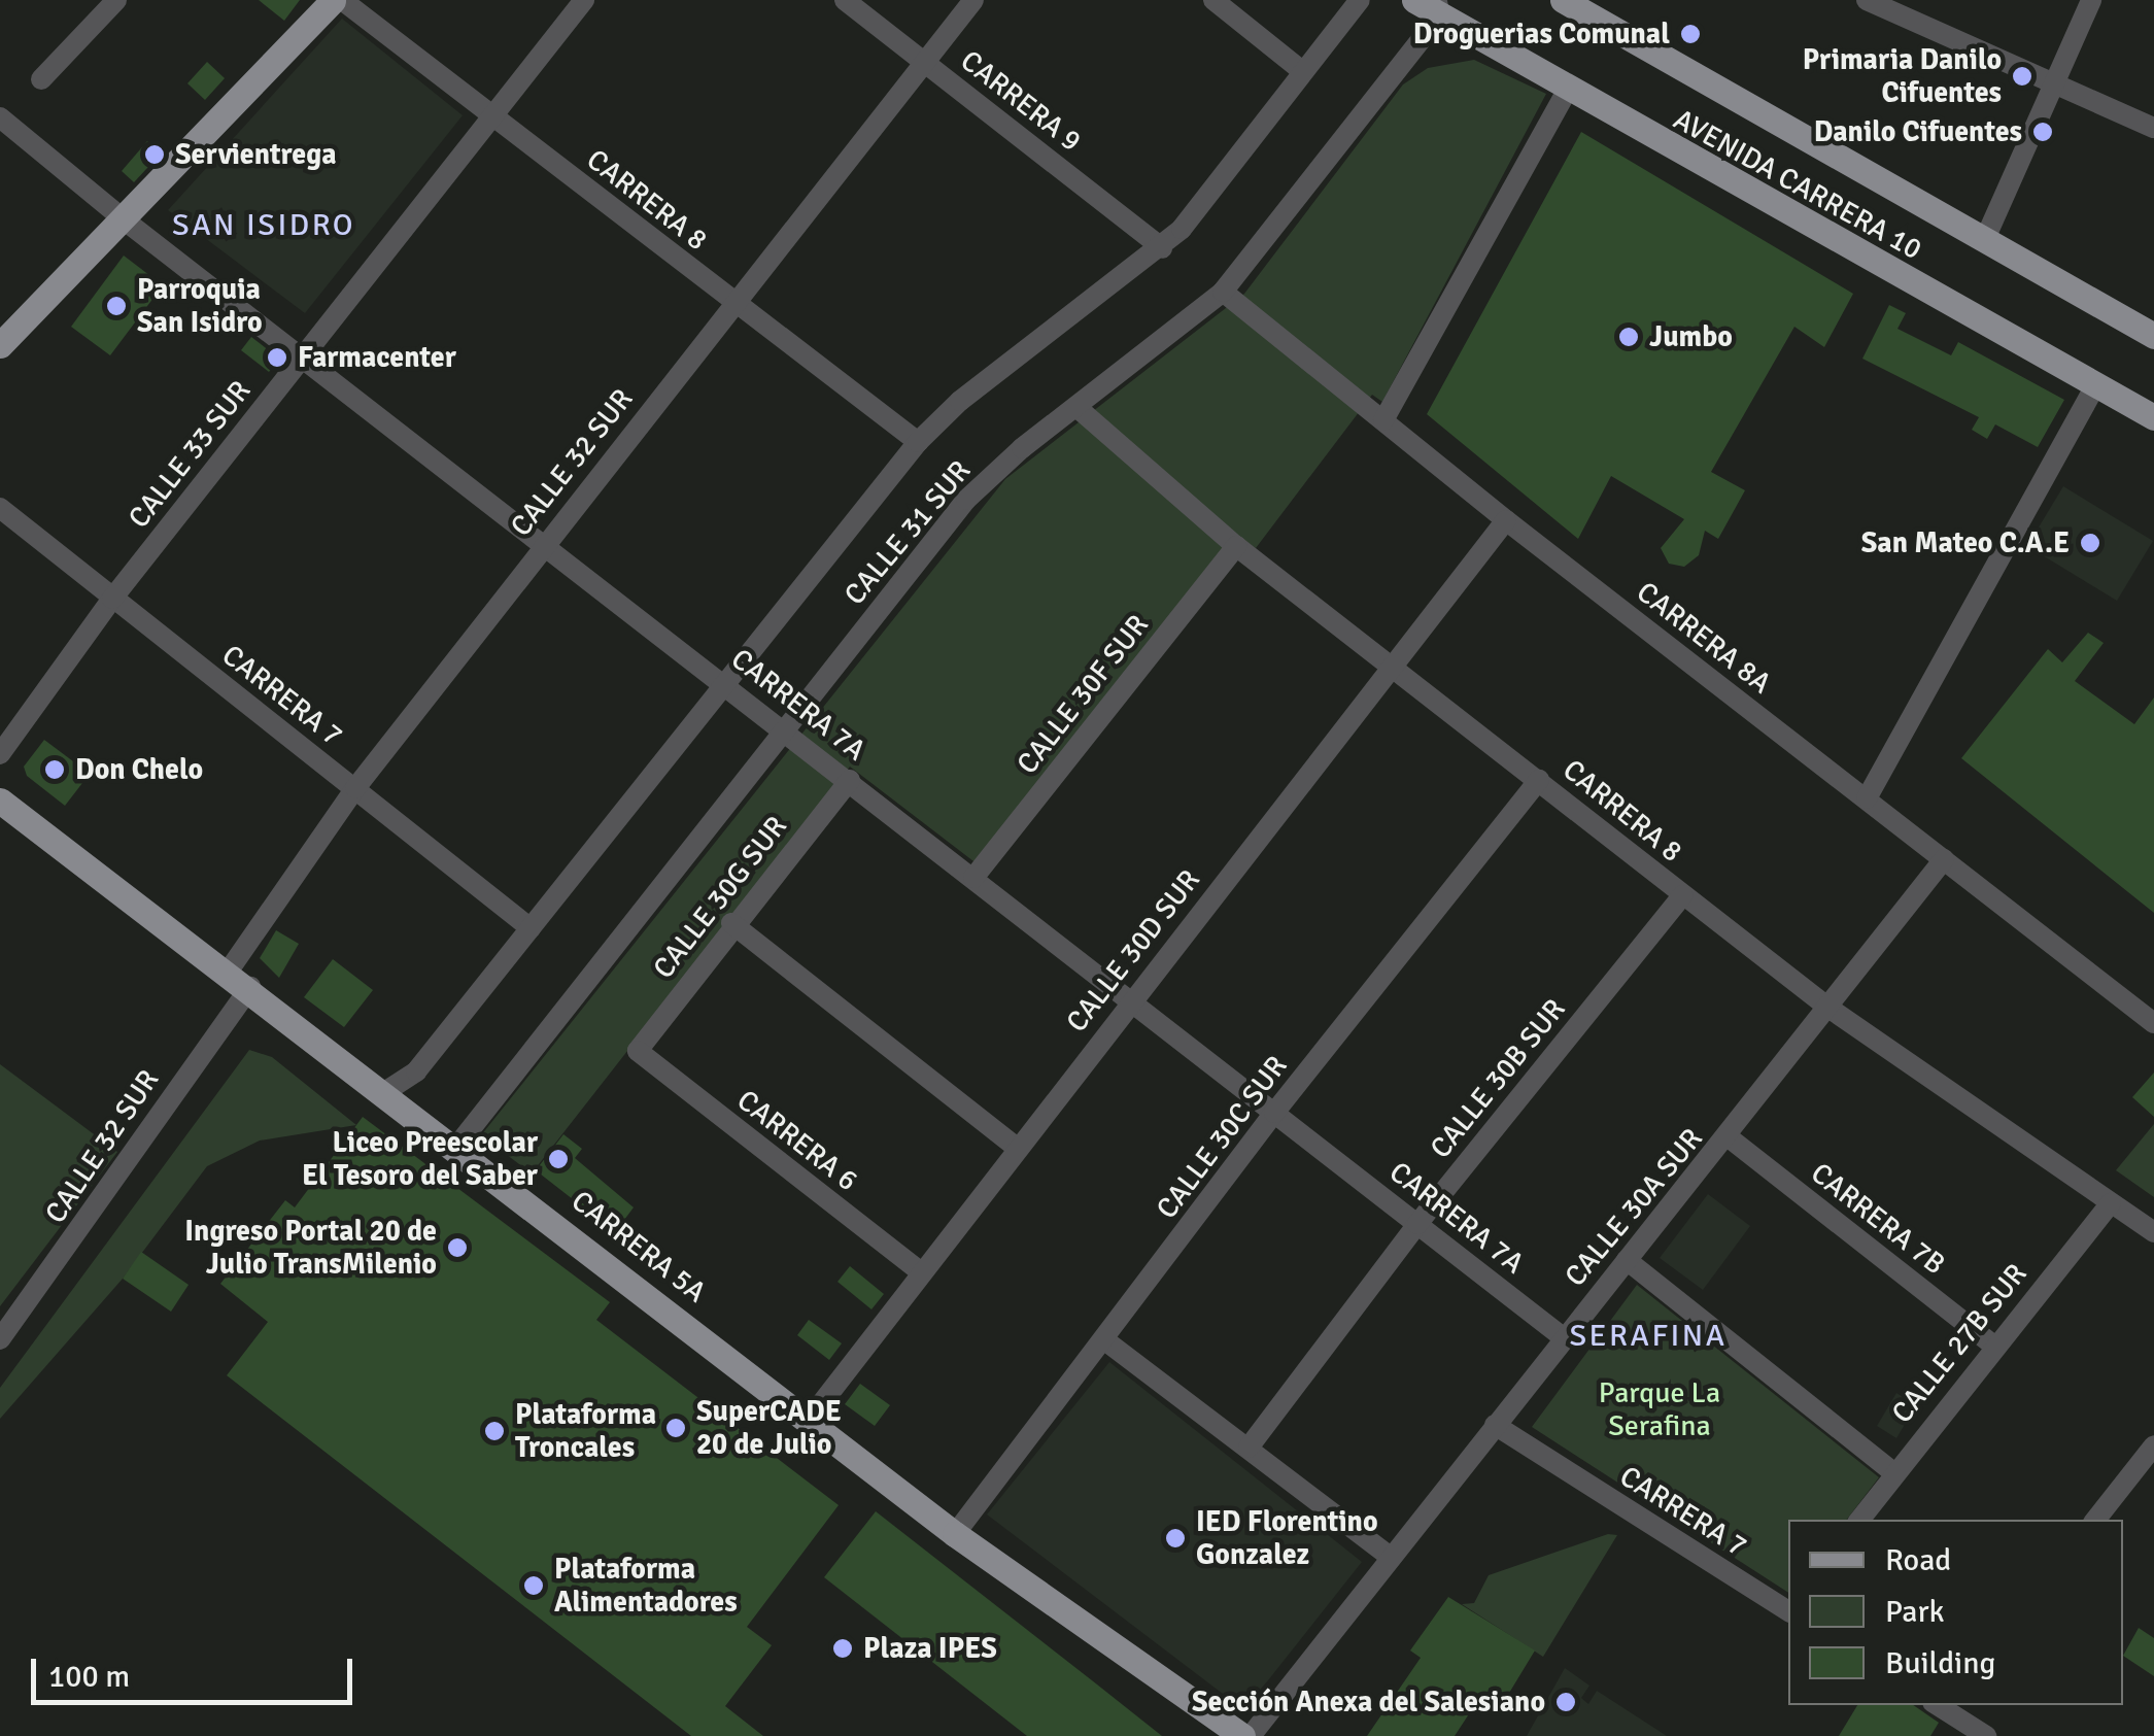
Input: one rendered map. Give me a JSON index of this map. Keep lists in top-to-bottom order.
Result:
{
  "streets": {
    "main road": ["AVENIDA CARRERA 10", "CARRERA 5A"],
    "street": [
      "CARRERA 9",
      "CARRERA 8",
      "CALLE 33 SUR",
      "CALLE 32 SUR",
      "CALLE 31 SUR",
      "CARRERA 8A",
      "CALLE 30F SUR",
      "CARRERA 7",
      "CARRERA 7A",
      "CALLE 30G SUR",
      "CALLE 30D SUR",
      "CALLE 30B SUR",
      "CALLE 30C SUR",
      "CARRERA 6",
      "CALLE 30A SUR",
      "CARRERA 7B",
      "CALLE 27B SUR"
    ]
  },
  "crossings": [
    ["CARRERA 9", "CALLE 32 SUR"],
    ["CARRERA 9", "CALLE 31 SUR"],
    ["AVENIDA CARRERA 10", "CALLE 31 SUR"],
    ["CARRERA 8", "CALLE 33 SUR"],
    ["CARRERA 8", "CALLE 32 SUR"],
    ["CARRERA 8", "CALLE 31 SUR"],
    ["CARRERA 8", "CALLE 30F SUR"],
    ["CARRERA 8", "CALLE 30D SUR"],
    ["CARRERA 8", "CALLE 30B SUR"],
    ["CARRERA 8", "CALLE 30C SUR"],
    ["CARRERA 8", "CALLE 30A SUR"],
    ["CARRERA 8", "CALLE 27B SUR"],
    ["CALLE 33 SUR", "CARRERA 7"],
    ["CALLE 33 SUR", "CARRERA 7A"],
    ["CALLE 32 SUR", "CARRERA 7"],
    ["CALLE 32 SUR", "CARRERA 7A"],
    ["CALLE 32 SUR", "CARRERA 5A"],
    ["CALLE 31 SUR", "CARRERA 8A"],
    ["CALLE 31 SUR", "CARRERA 7"],
    ["CALLE 31 SUR", "CARRERA 7A"],
    ["CALLE 31 SUR", "CARRERA 5A"],
    ["CARRERA 8A", "CALLE 30D SUR"],
    ["CARRERA 8A", "CALLE 30A SUR"],
    ["CALLE 30F SUR", "CARRERA 7A"],
    ["CARRERA 7", "CALLE 30A SUR"],
    ["CARRERA 7A", "CALLE 30G SUR"],
    ["CARRERA 7A", "CALLE 30D SUR"],
    ["CARRERA 7A", "CALLE 30B SUR"],
    ["CARRERA 7A", "CALLE 30C SUR"],
    ["CARRERA 7A", "CALLE 30A SUR"],
    ["CALLE 30G SUR", "CARRERA 6"],
    ["CALLE 30D SUR", "CARRERA 6"],
    ["CALLE 30D SUR", "CARRERA 5A"],
    ["CALLE 30C SUR", "CARRERA 5A"],
    ["CALLE 30A SUR", "CARRERA 7B"],
    ["CARRERA 7B", "CALLE 27B SUR"]
  ],
  "districts": ["SAN ISIDRO", "SERAFINA"],
  "parks": ["Parque La Serafina"],
  "places": [
    "Droguerias Comunal",
    "Primaria Danilo Cifuentes",
    "Danilo Cifuentes",
    "Servientrega",
    "Parroquia San Isidro",
    "Jumbo",
    "Farmacenter",
    "San Mateo C.A.E",
    "Don Chelo",
    "Liceo Preescolar El Tesoro del Saber",
    "Ingreso Portal 20 de Julio TransMilenio",
    "SuperCADE 20 de Julio",
    "Plataforma Troncales",
    "IED Florentino Gonzalez",
    "Plataforma Alimentadores",
    "Plaza IPES",
    "Sección Anexa del Salesiano"
  ],
  "legend": ["Road", "Park", "Building"],
  "scale_bar": "100 m"
}
